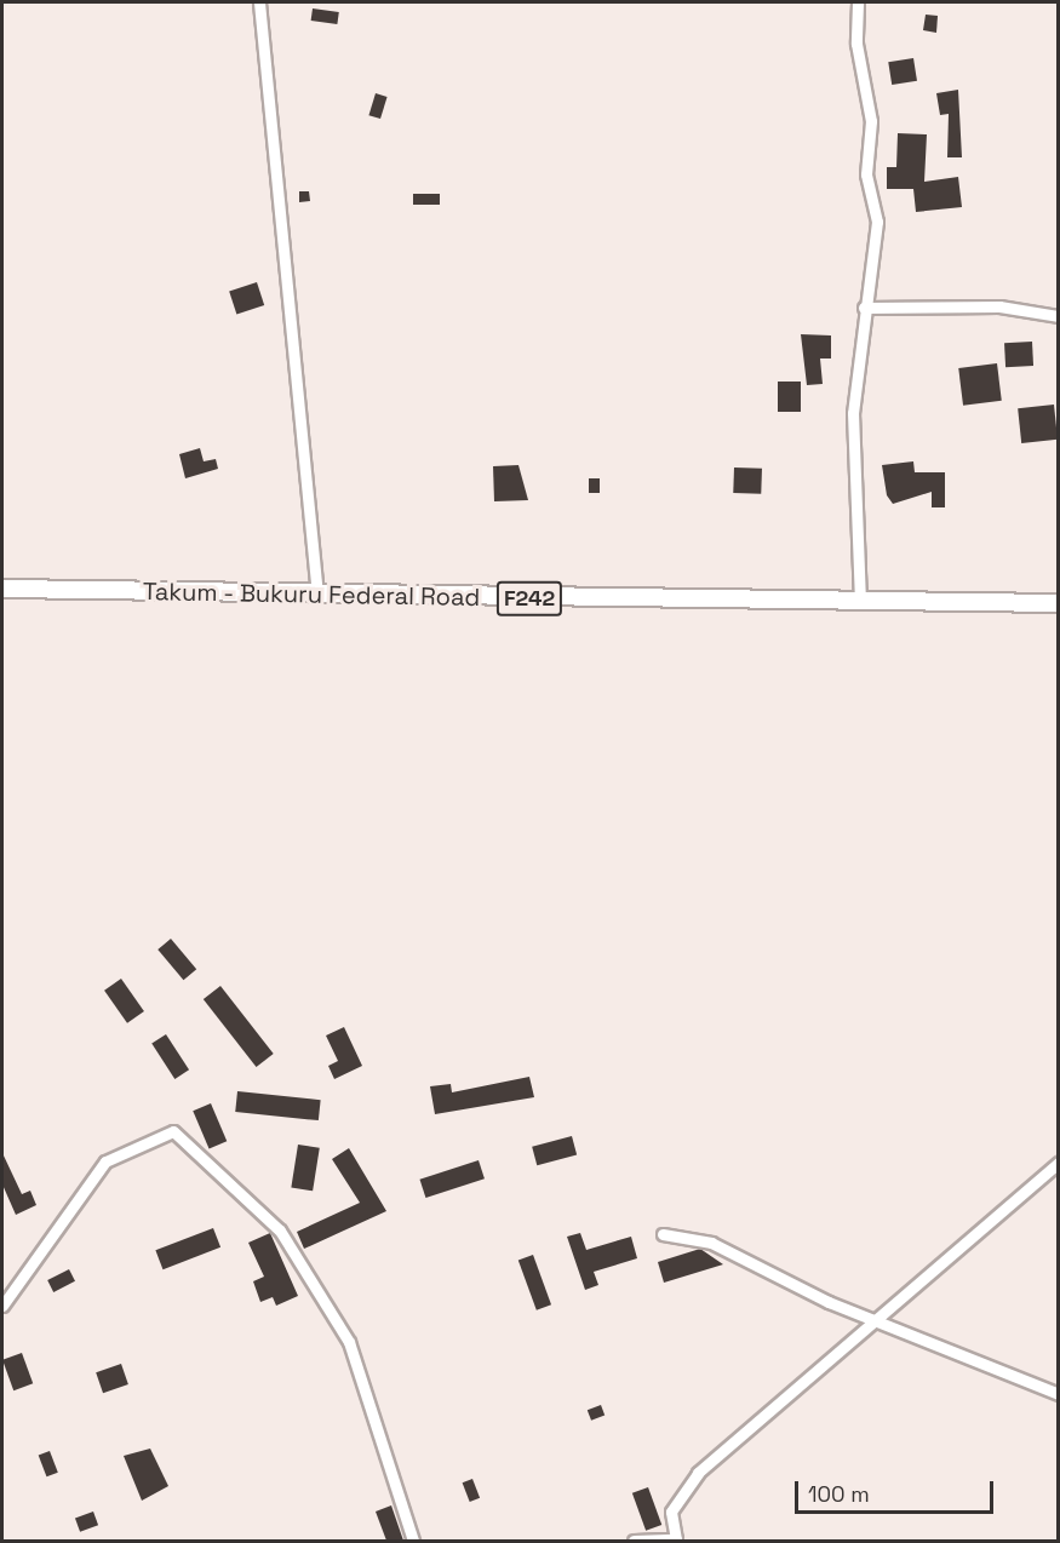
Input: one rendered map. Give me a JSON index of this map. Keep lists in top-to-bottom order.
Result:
{
  "streets": {
    "main road": ["Takum - Bukuru Federal Road", "F242"]
  },
  "scale_bar": "100 m"
}
